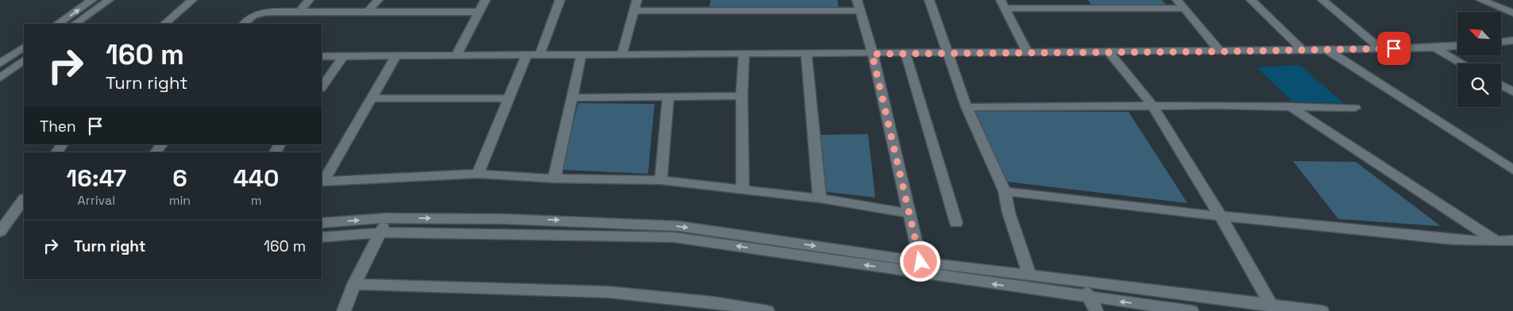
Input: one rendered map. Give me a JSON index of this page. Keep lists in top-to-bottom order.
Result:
{
  "north": "top left",
  "page": {
    "turn": ["160 m", "Turn right"],
    "then": "Then",
    "eta": [
      "16:47",
      "Arrival",
      "6",
      "min",
      "440",
      "m"
    ],
    "list": [
      {
        "name": "Turn right",
        "value": "160 m"
      }
    ]
  }
}
